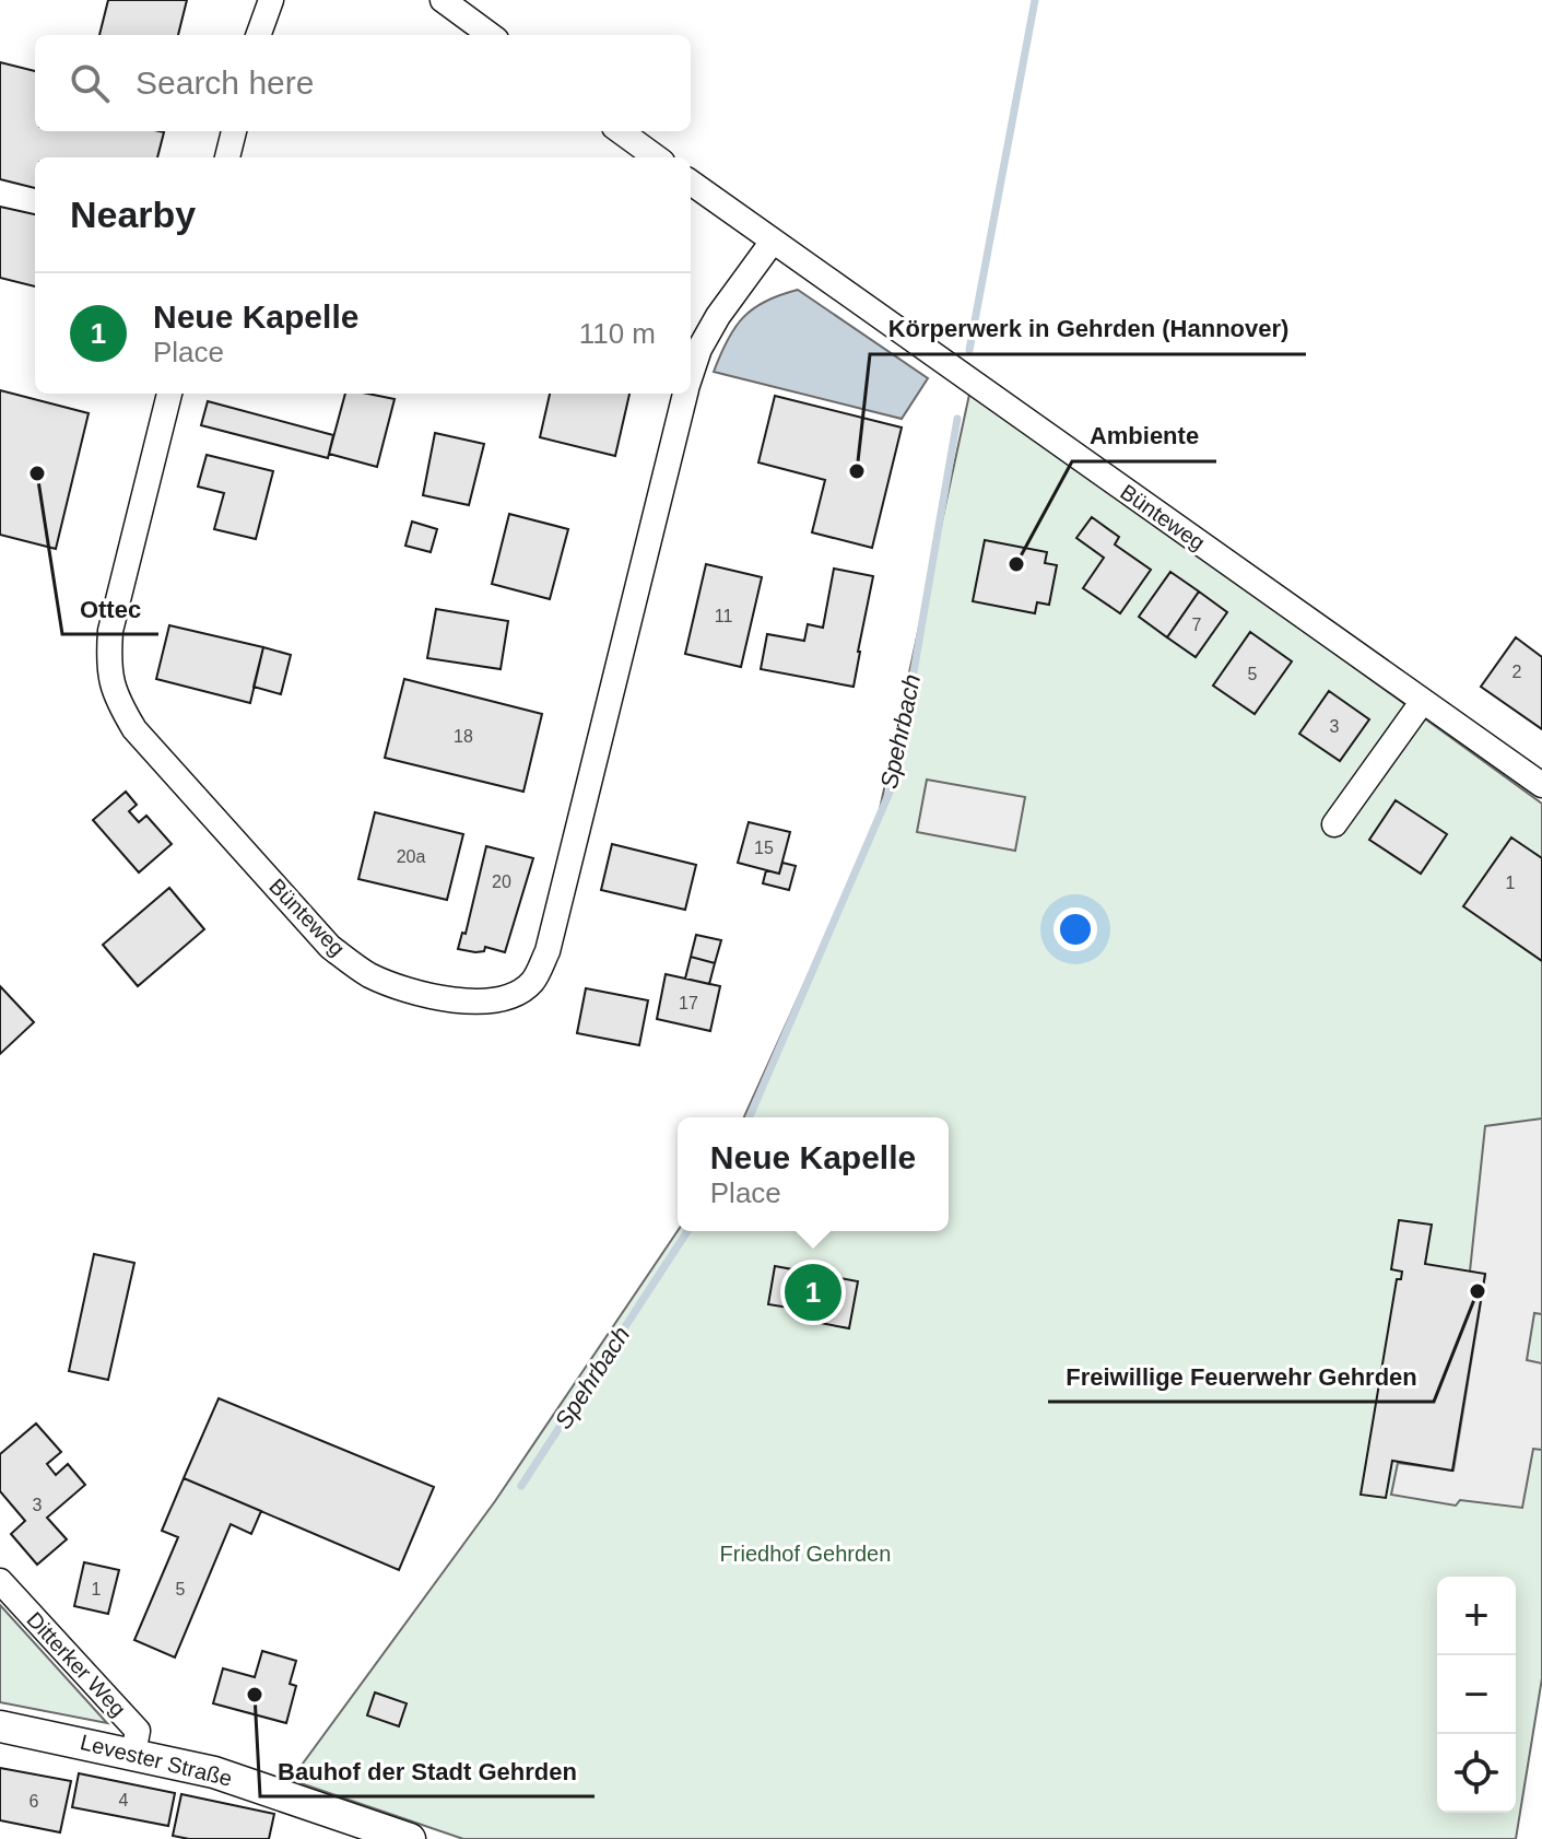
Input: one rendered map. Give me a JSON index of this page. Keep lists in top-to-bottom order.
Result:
{
  "streets": {
    "street": ["Bünteweg", "Ditterker Weg", "Levester Straße"]
  },
  "crossings": [
    ["Ditterker Weg", "Levester Straße"]
  ],
  "water": ["Spehrbach"],
  "parks": ["Friedhof Gehrden"],
  "places": [
    "Körperwerk in Gehrden (Hannover)",
    "Ottec",
    "Ambiente",
    "Freiwillige Feuerwehr Gehrden",
    "Bauhof der Stadt Gehrden"
  ],
  "house_numbers": [
    "11",
    "7",
    "2",
    "5",
    "3",
    "18",
    "15",
    "20a",
    "20",
    "1",
    "17",
    "3",
    "1",
    "5",
    "4",
    "6"
  ],
  "page": {
    "search": "Search here",
    "heading": "Nearby",
    "list": [
      {
        "mark": "1",
        "name": "Neue Kapelle",
        "note": "Place",
        "value": "110 m"
      }
    ],
    "popup": ["Neue Kapelle", "Place"],
    "pins": "1",
    "map_buttons": ["+", "−"]
  }
}
